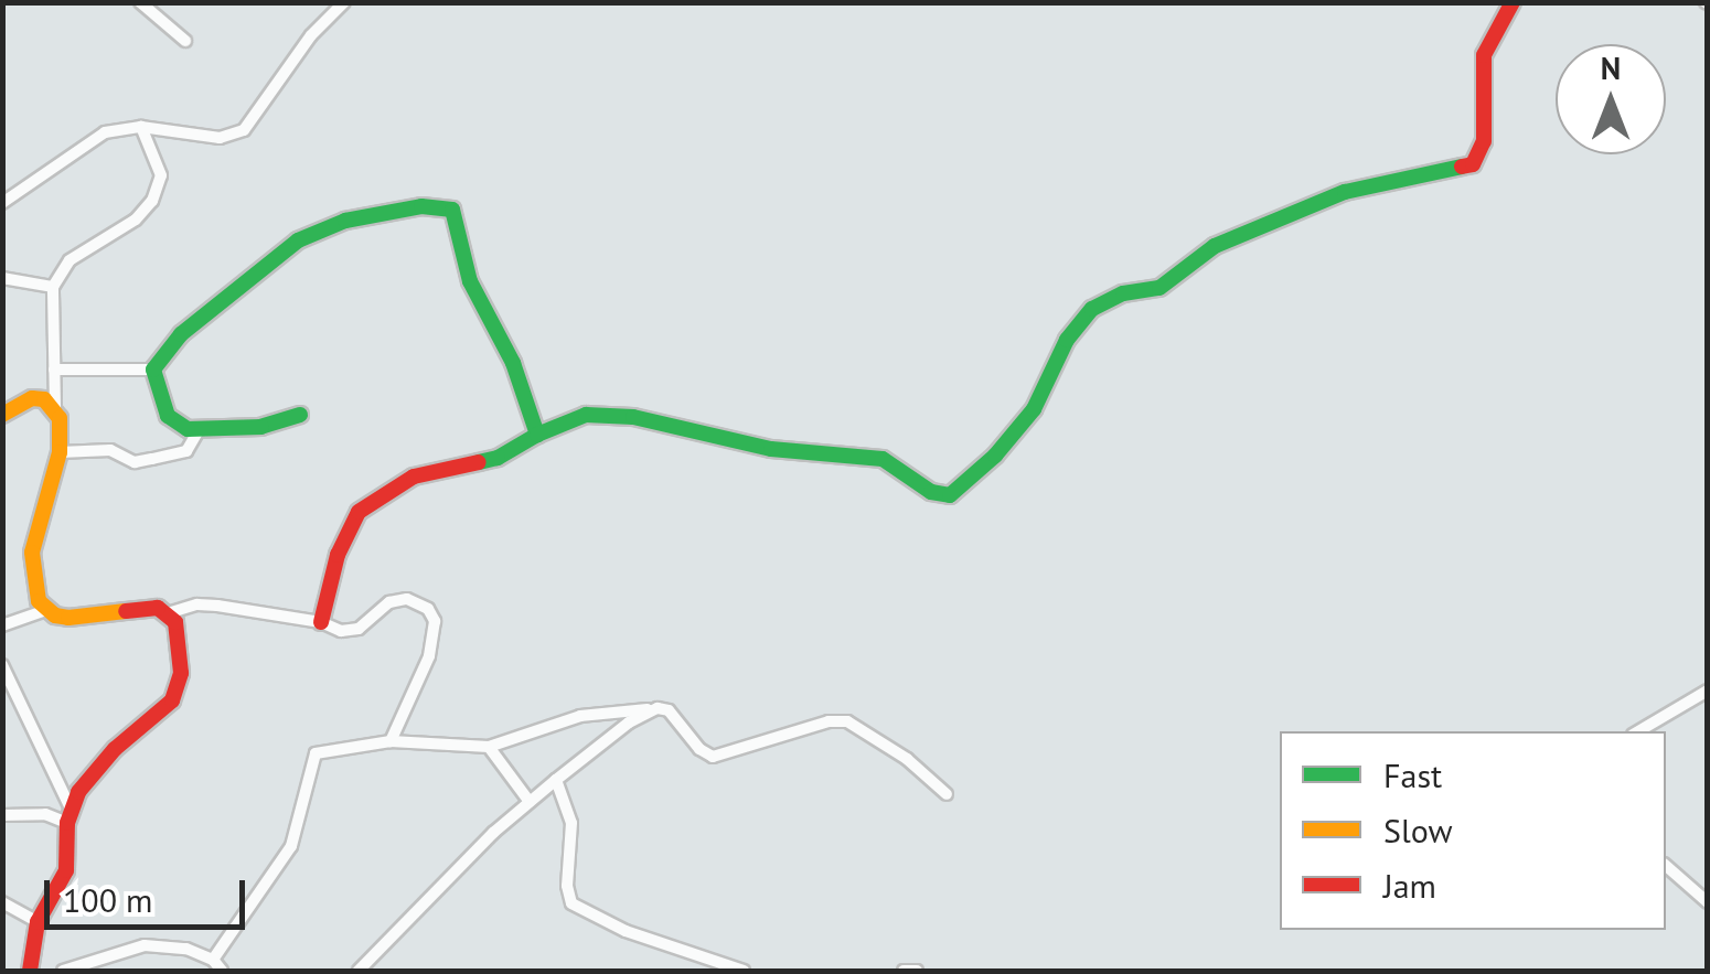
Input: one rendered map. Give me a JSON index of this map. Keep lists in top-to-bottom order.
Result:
{
  "legend": ["Fast", "Slow", "Jam"],
  "scale_bar": "100 m",
  "north": "top"
}
